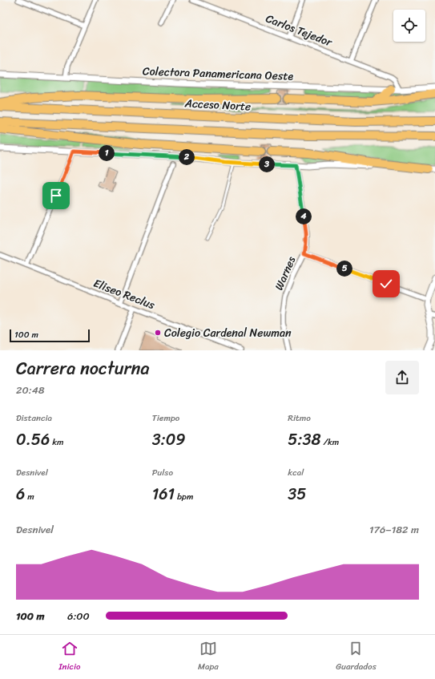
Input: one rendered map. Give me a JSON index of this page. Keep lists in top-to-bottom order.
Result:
{
  "streets": {
    "highway": ["Acceso Norte"],
    "street": [
      "Carlos Tejedor",
      "Colectora Panamericana Oeste",
      "Warnes",
      "Eliseo Reclus"
    ]
  },
  "crossings": [
    ["Carlos Tejedor", "Colectora Panamericana Oeste"]
  ],
  "places": ["Colegio Cardenal Newman"],
  "scale_bar": "100 m",
  "page": {
    "pins": [
      "1",
      "2",
      "3",
      "4",
      "5"
    ],
    "scale": "100 m",
    "heading": ["Carrera nocturna", "20:48"],
    "stats": [
      ["Distancia", "0.56 km"],
      ["Tiempo", "3:09"],
      ["Ritmo", "5:38 /km"],
      ["Desnivel", "6 m"],
      ["Pulso", "161 bpm"],
      ["kcal", "35"]
    ],
    "chart": ["Desnivel", "176–182 m"],
    "list": [
      {
        "name": "100 m",
        "note": "6:00"
      }
    ],
    "tabs": ["Inicio", "Mapa", "Guardados"]
  }
}
